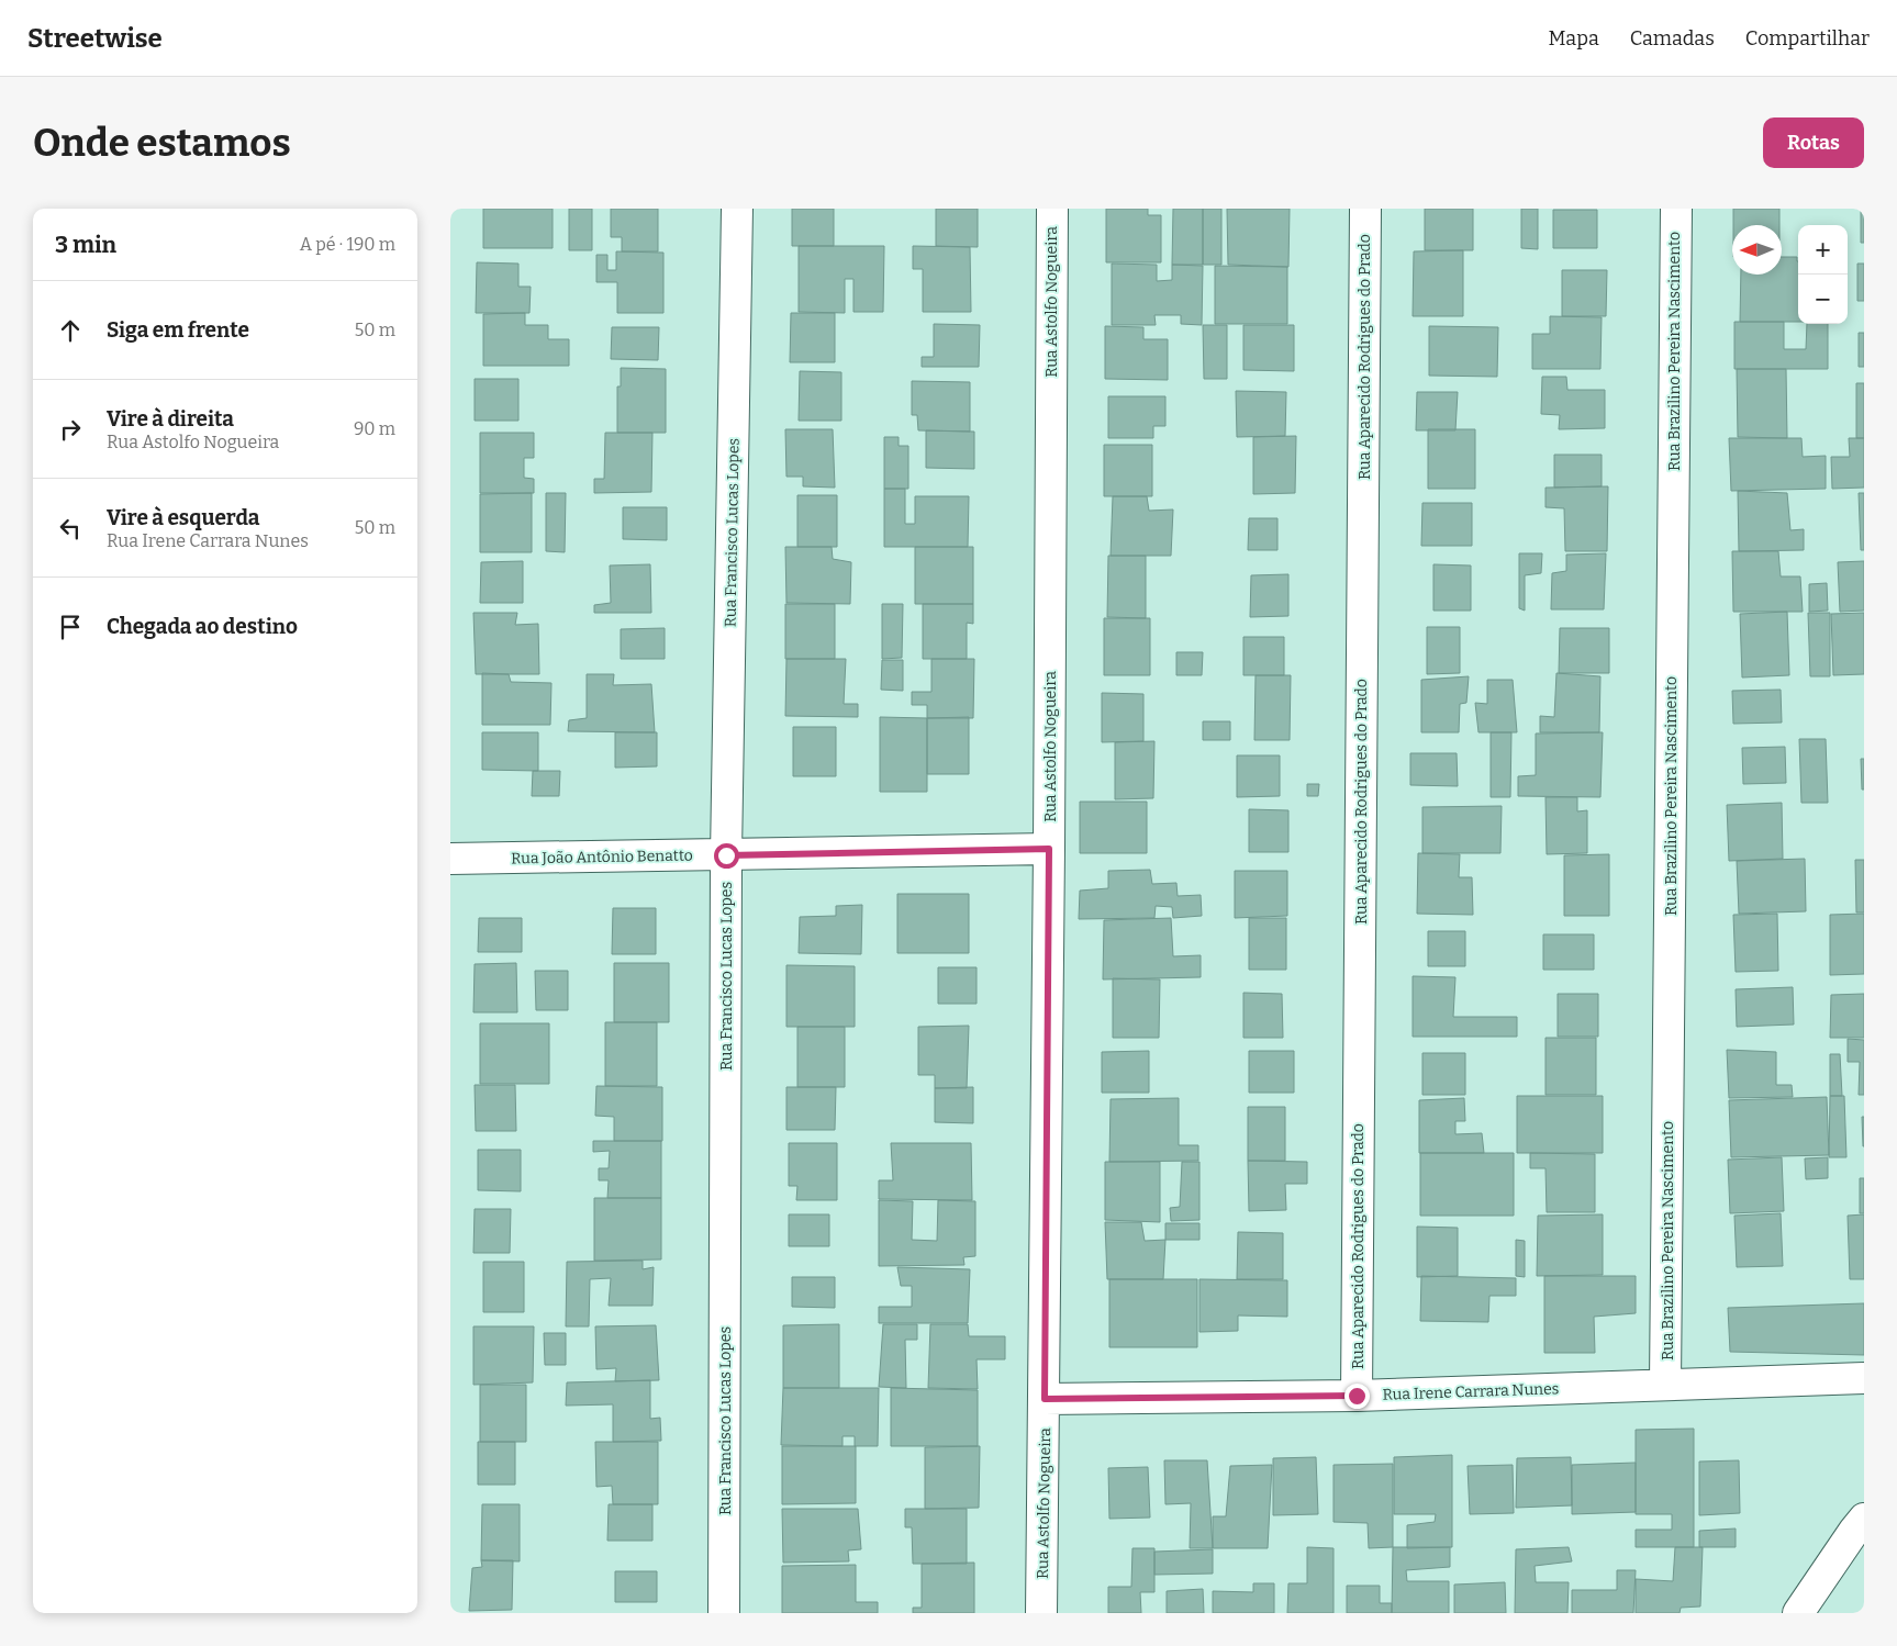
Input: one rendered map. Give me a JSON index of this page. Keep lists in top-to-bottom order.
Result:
{
  "streets": {
    "street": [
      "Rua Astolfo Nogueira",
      "Rua Brazilino Pereira Nascimento",
      "Rua Aparecido Rodrigues do Prado",
      "Rua Francisco Lucas Lopes",
      "Rua João Antônio Benatto",
      "Rua Irene Carrara Nunes"
    ]
  },
  "crossings": [
    ["Rua Astolfo Nogueira", "Rua João Antônio Benatto"],
    ["Rua Astolfo Nogueira", "Rua Irene Carrara Nunes"],
    ["Rua Brazilino Pereira Nascimento", "Rua Irene Carrara Nunes"],
    ["Rua Aparecido Rodrigues do Prado", "Rua Irene Carrara Nunes"],
    ["Rua Francisco Lucas Lopes", "Rua João Antônio Benatto"]
  ],
  "north": "left",
  "page": {
    "header": "Streetwise",
    "nav": ["Mapa", "Camadas", "Compartilhar"],
    "buttons": "Rotas",
    "title": "Onde estamos",
    "heading": ["3 min", "A pé · 190 m"],
    "map_buttons": ["+", "−"],
    "list": [
      ["Siga em frente", "50 m"],
      ["Vire à direita", "Rua Astolfo Nogueira", "90 m"],
      ["Vire à esquerda", "Rua Irene Carrara Nunes", "50 m"],
      "Chegada ao destino"
    ]
  }
}
